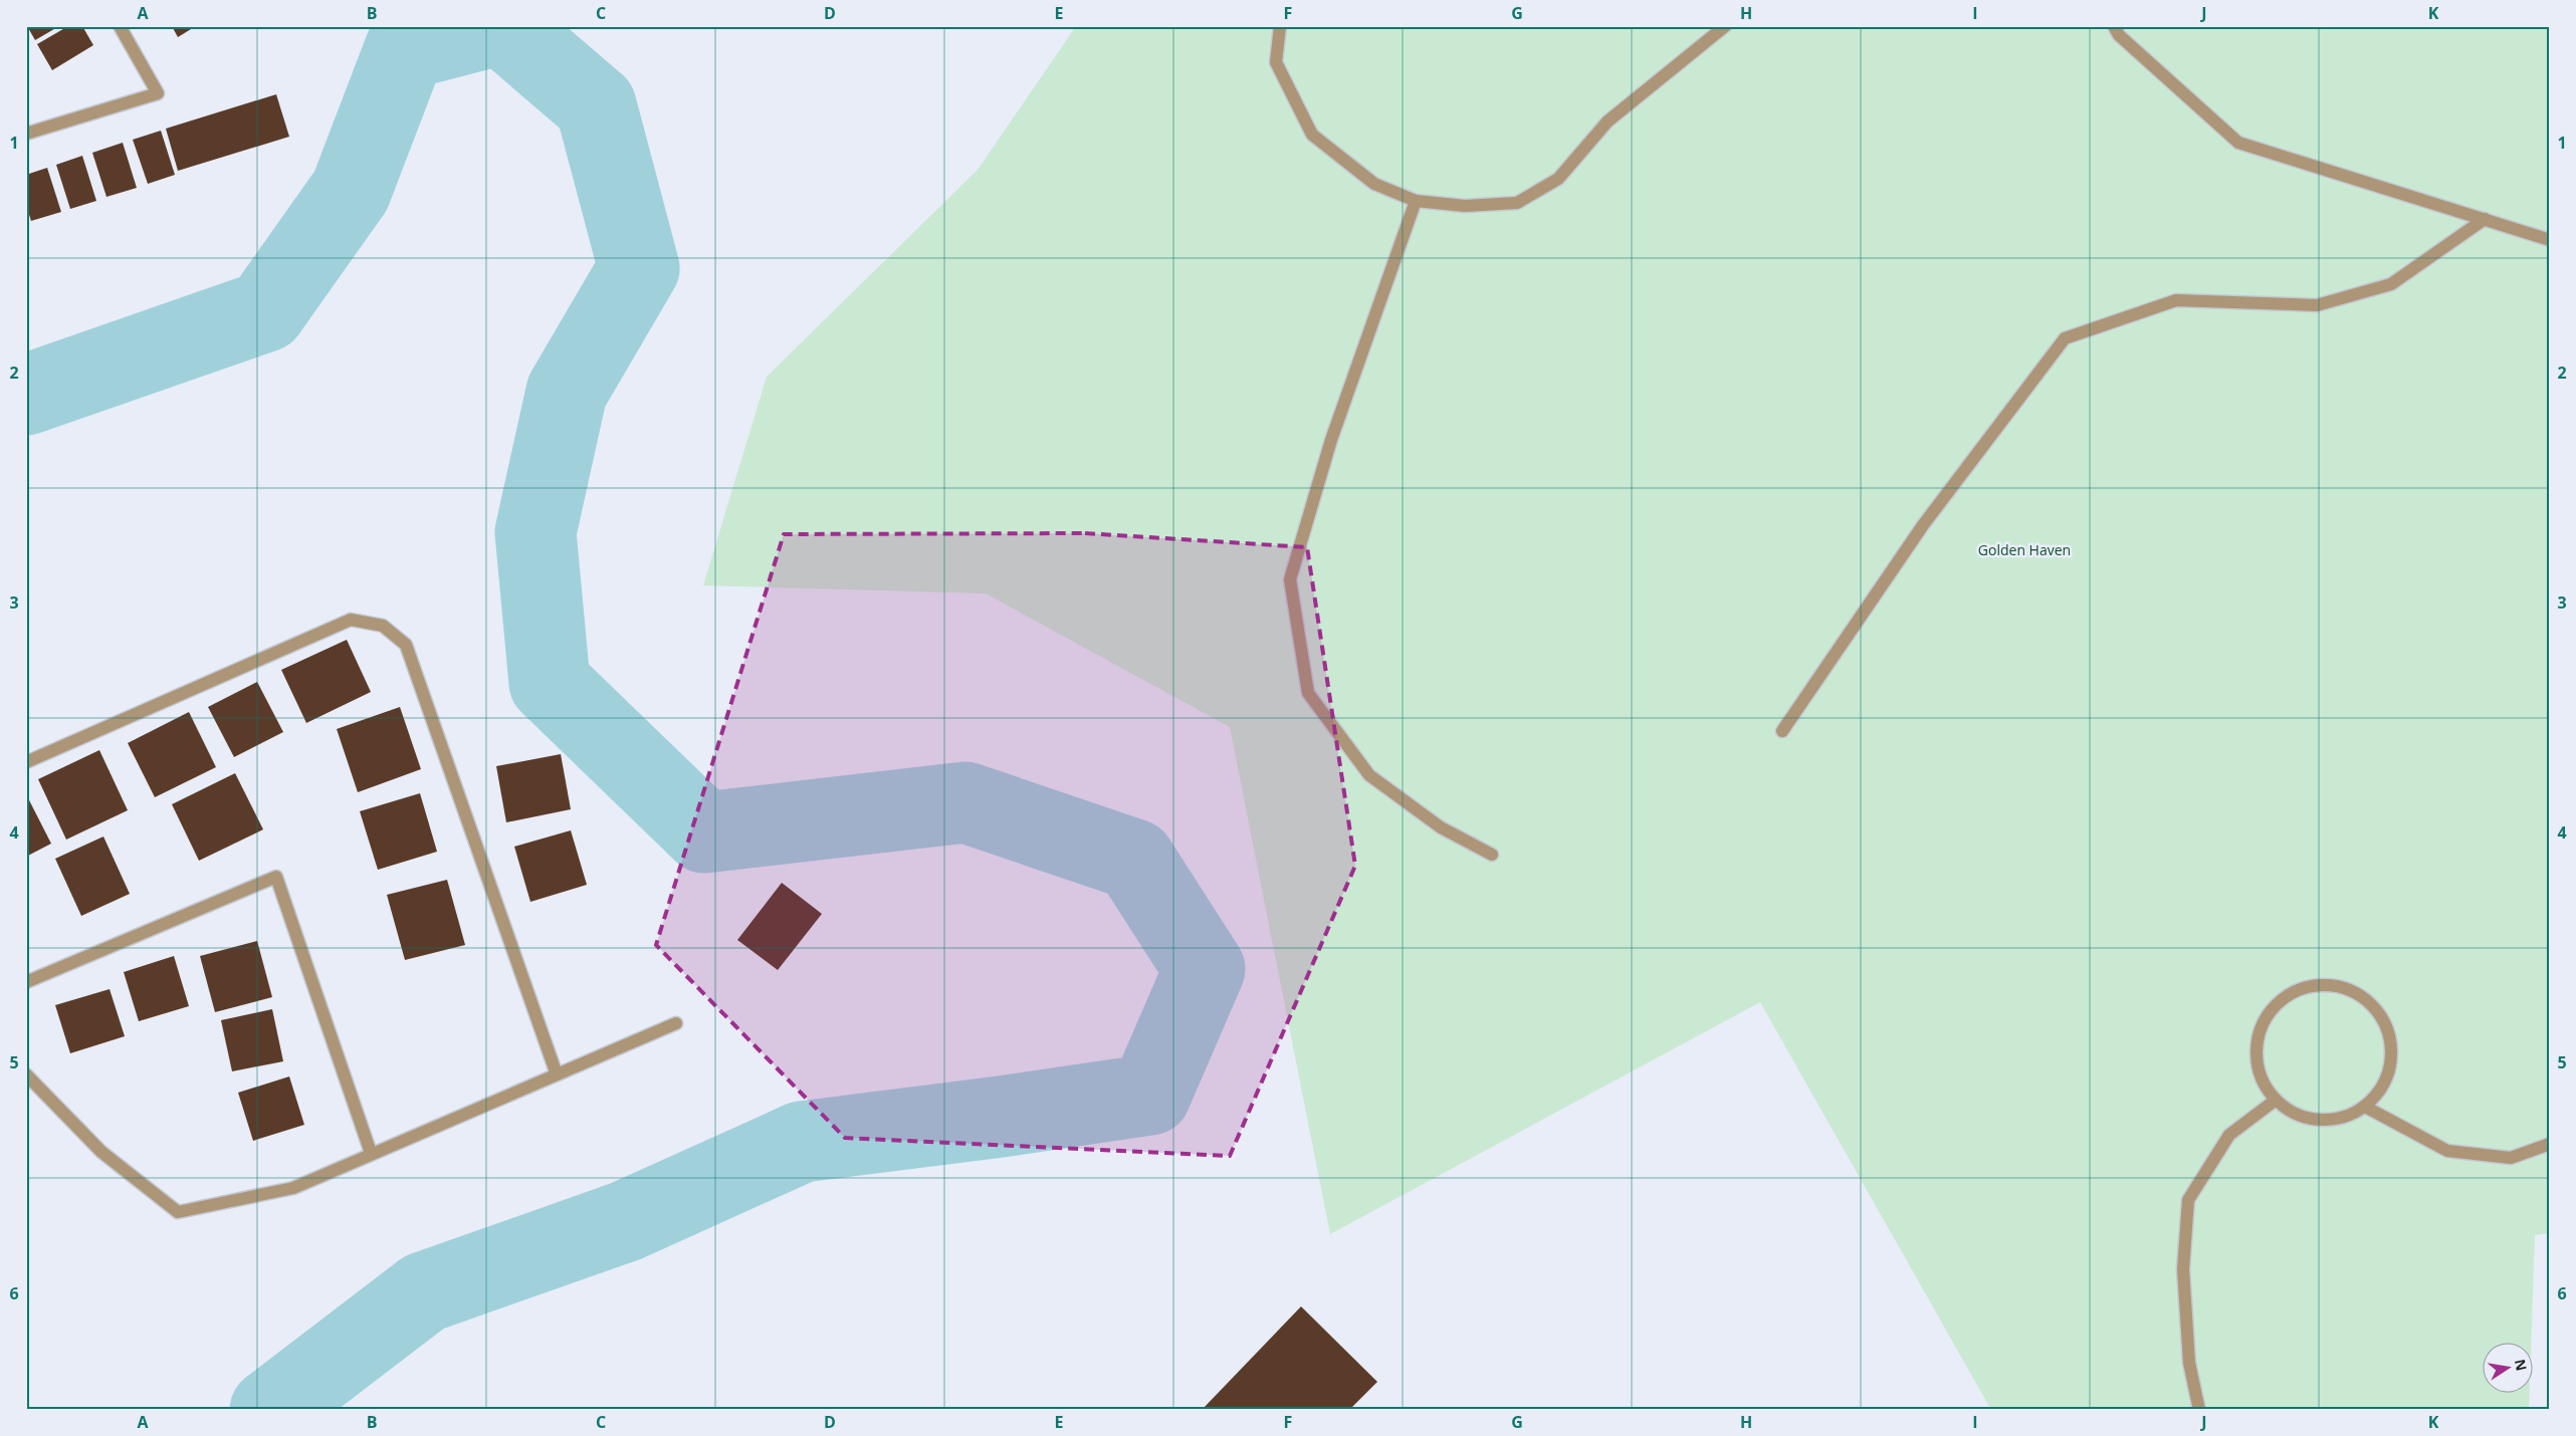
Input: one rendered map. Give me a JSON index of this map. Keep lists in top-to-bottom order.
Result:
{
  "parks": ["Golden Haven"],
  "north": "right",
  "grid": {
    "columns": [
      "A",
      "B",
      "C",
      "D",
      "E",
      "F",
      "G",
      "H",
      "I",
      "J",
      "K"
    ],
    "rows": [
      "1",
      "2",
      "3",
      "4",
      "5",
      "6"
    ]
  }
}
